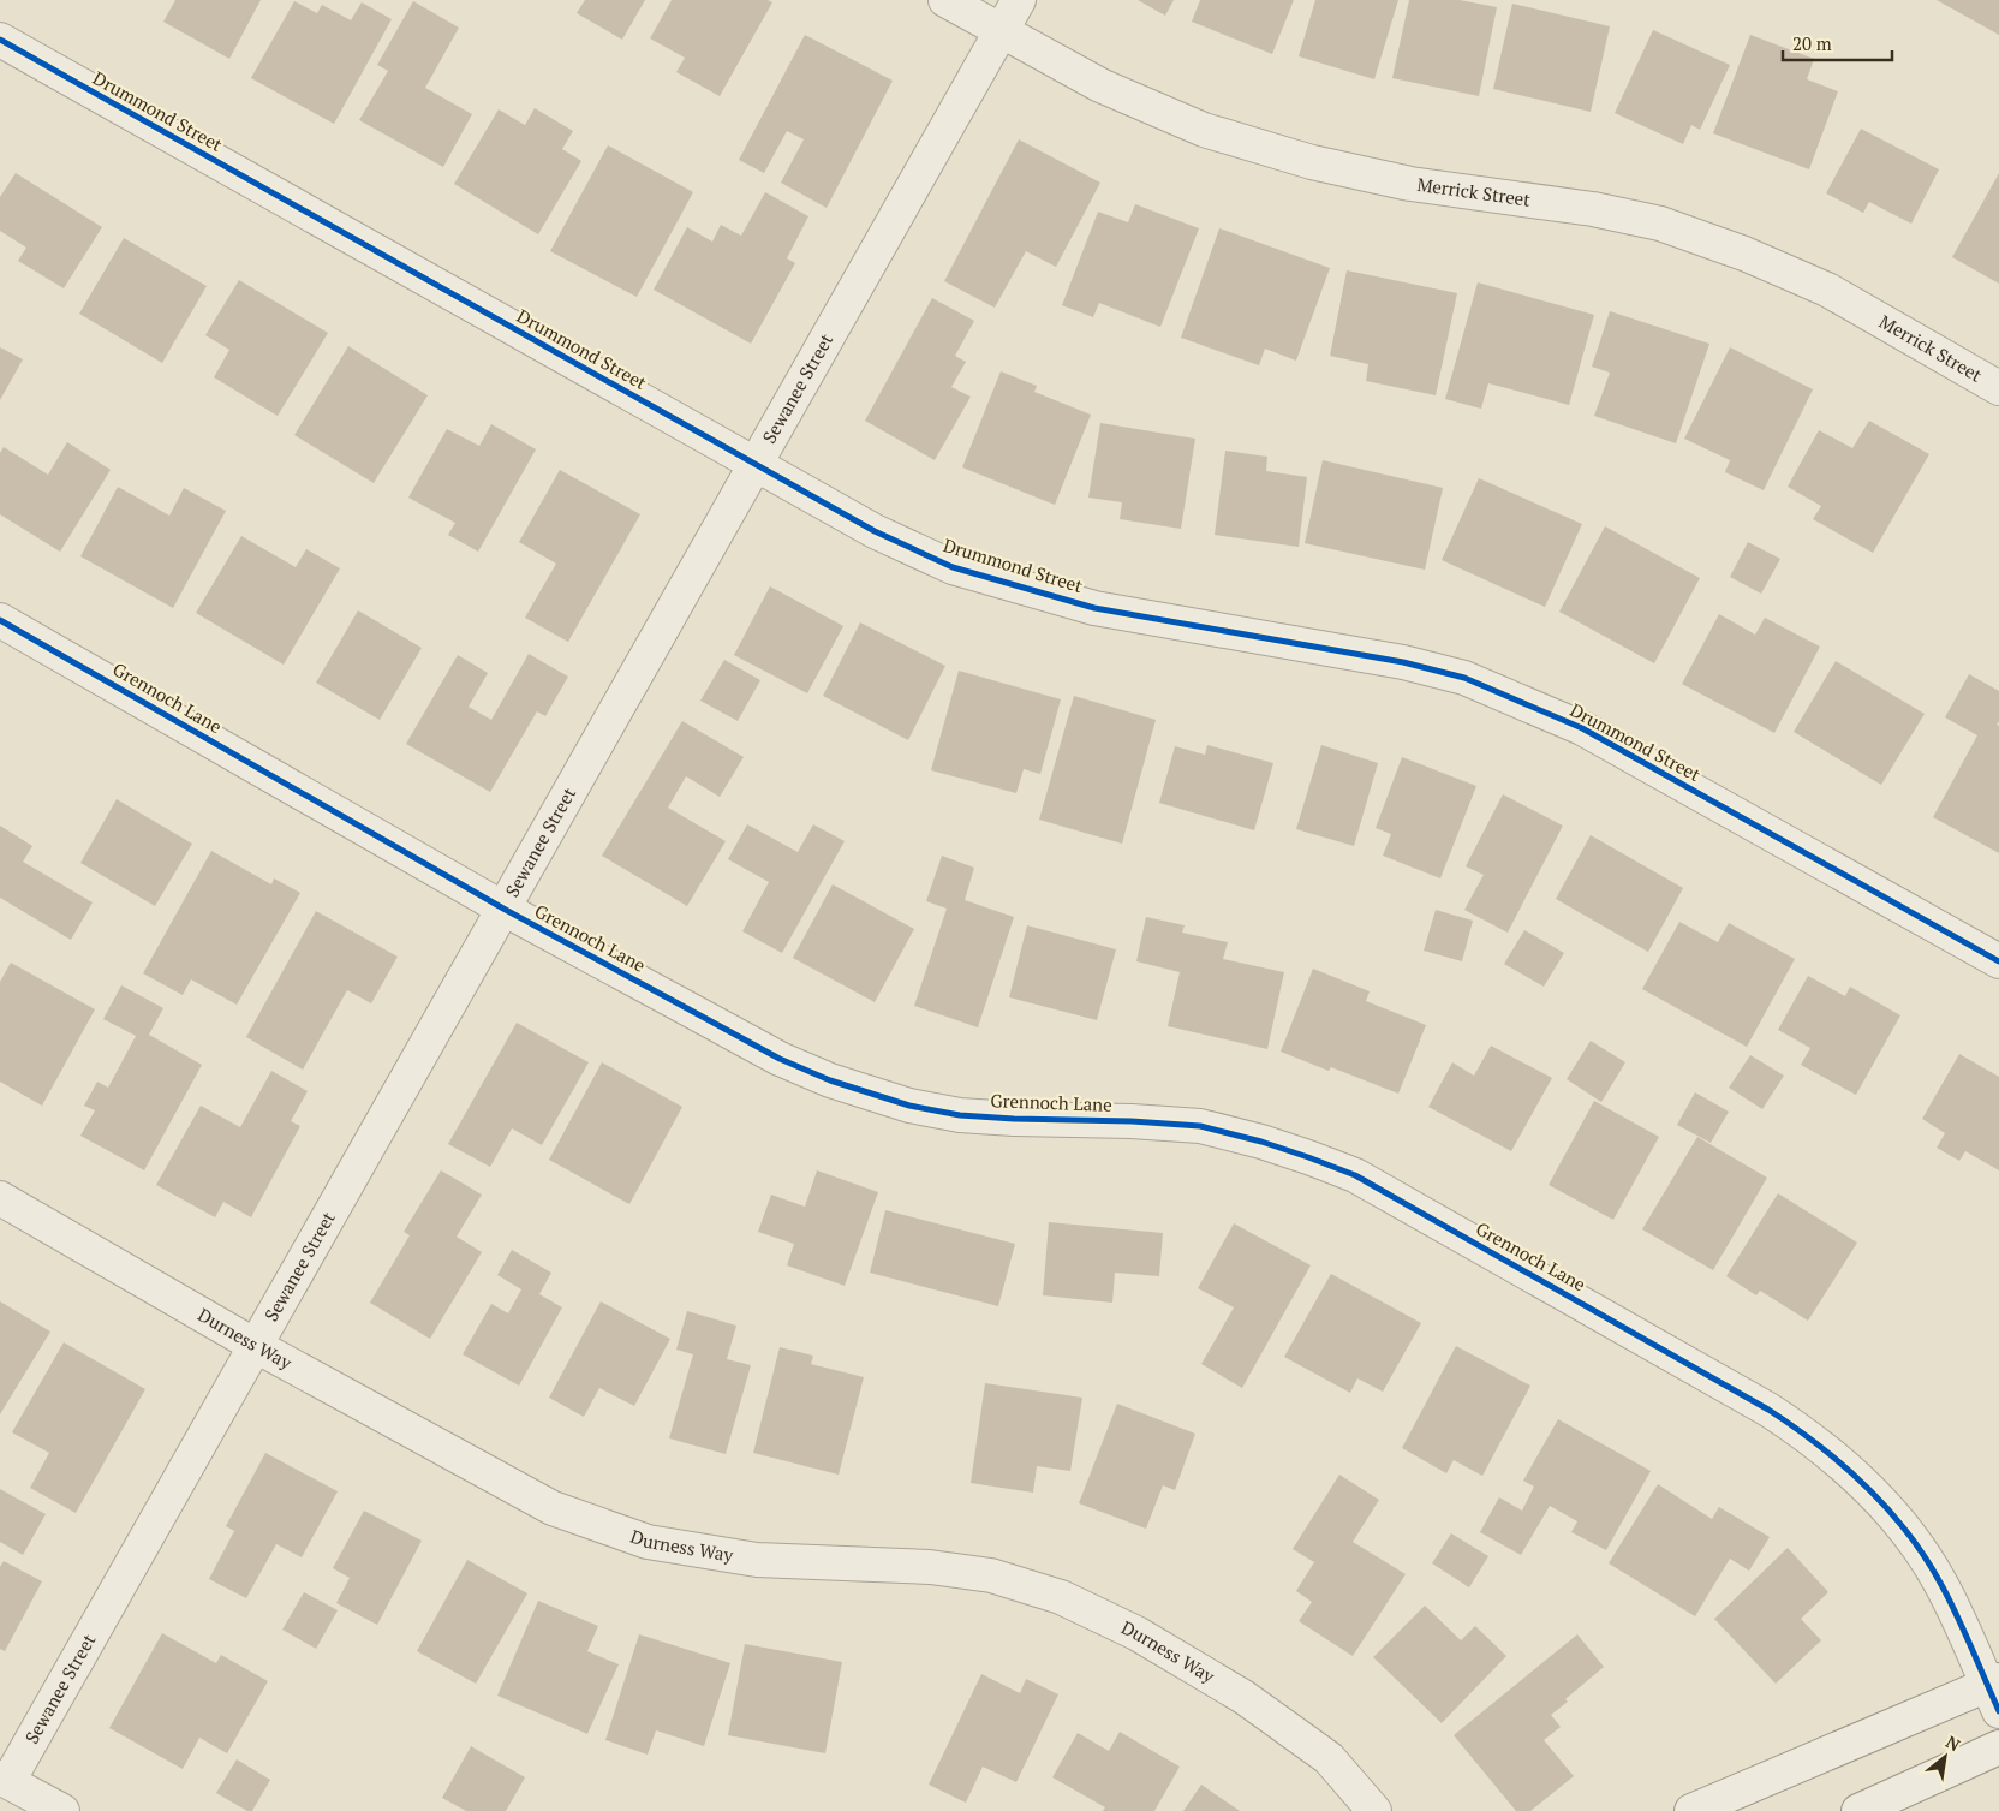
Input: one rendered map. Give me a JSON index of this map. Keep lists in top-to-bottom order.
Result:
{
  "streets": {
    "street": [
      "Drummond Street",
      "Merrick Street",
      "Sewanee Street",
      "Grennoch Lane",
      "Durness Way"
    ]
  },
  "crossings": [
    ["Drummond Street", "Sewanee Street"],
    ["Merrick Street", "Sewanee Street"],
    ["Sewanee Street", "Grennoch Lane"],
    ["Sewanee Street", "Durness Way"]
  ],
  "scale_bar": "20 m",
  "north": "top right"
}
